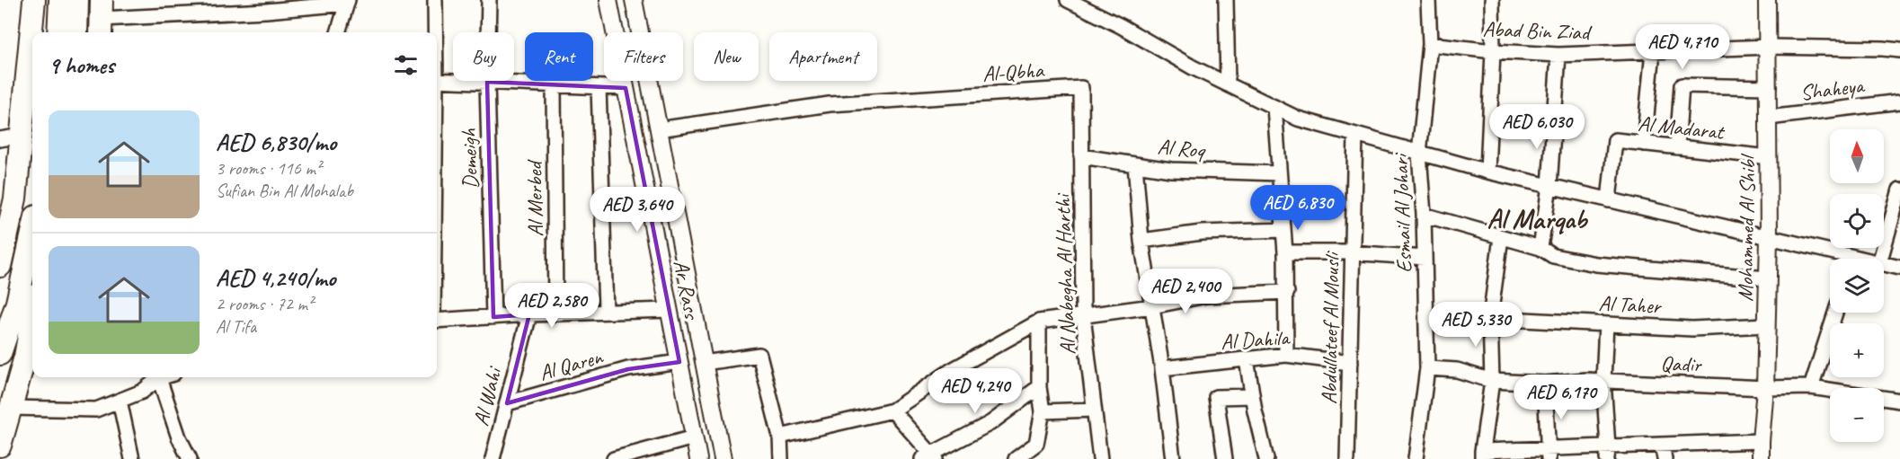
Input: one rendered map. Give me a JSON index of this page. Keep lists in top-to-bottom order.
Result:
{
  "streets": {
    "street": [
      "Abad Bin Ziad",
      "Al-Qbha",
      "Shaheya",
      "Al Madarat",
      "Al Roq",
      "Demeigh",
      "Al Merbed",
      "Esmail Al Johari",
      "Mohammed Al Shibl",
      "Al Nabegha Al Harthi",
      "Ar Rass",
      "Al Taher",
      "Abdullateef Al Mousli",
      "Al Dahila",
      "Qadir",
      "Al Qaren",
      "Al Wahi"
    ]
  },
  "crossings": [
    ["Abad Bin Ziad", "Esmail Al Johari"],
    ["Abad Bin Ziad", "Mohammed Al Shibl"],
    ["Al-Qbha", "Al Nabegha Al Harthi"],
    ["Al-Qbha", "Ar Rass"],
    ["Shaheya", "Mohammed Al Shibl"],
    ["Al Madarat", "Mohammed Al Shibl"],
    ["Al Roq", "Al Nabegha Al Harthi"],
    ["Esmail Al Johari", "Qadir"],
    ["Mohammed Al Shibl", "Al Taher"],
    ["Mohammed Al Shibl", "Qadir"],
    ["Ar Rass", "Al Qaren"],
    ["Abdullateef Al Mousli", "Al Dahila"],
    ["Al Qaren", "Al Wahi"]
  ],
  "districts": ["Al Marqab"],
  "north": "top",
  "page": {
    "price": [
      "AED 4,710",
      "AED 6,030",
      "AED 6,830",
      "AED 3,640",
      "AED 2,400",
      "AED 2,580",
      "AED 5,330",
      "AED 4,240",
      "AED 6,170"
    ],
    "chip": [
      "Buy",
      "Rent",
      "Filters",
      "New",
      "Apartment"
    ],
    "heading": "9 homes",
    "list": [
      {
        "name": "AED 6,830/mo",
        "note": "3 rooms · 116 m² · Sufian Bin Al Mohalab"
      },
      {
        "name": "AED 4,240/mo",
        "note": "2 rooms · 72 m² · Al Tifa"
      }
    ],
    "map_buttons": ["+", "−"]
  }
}
